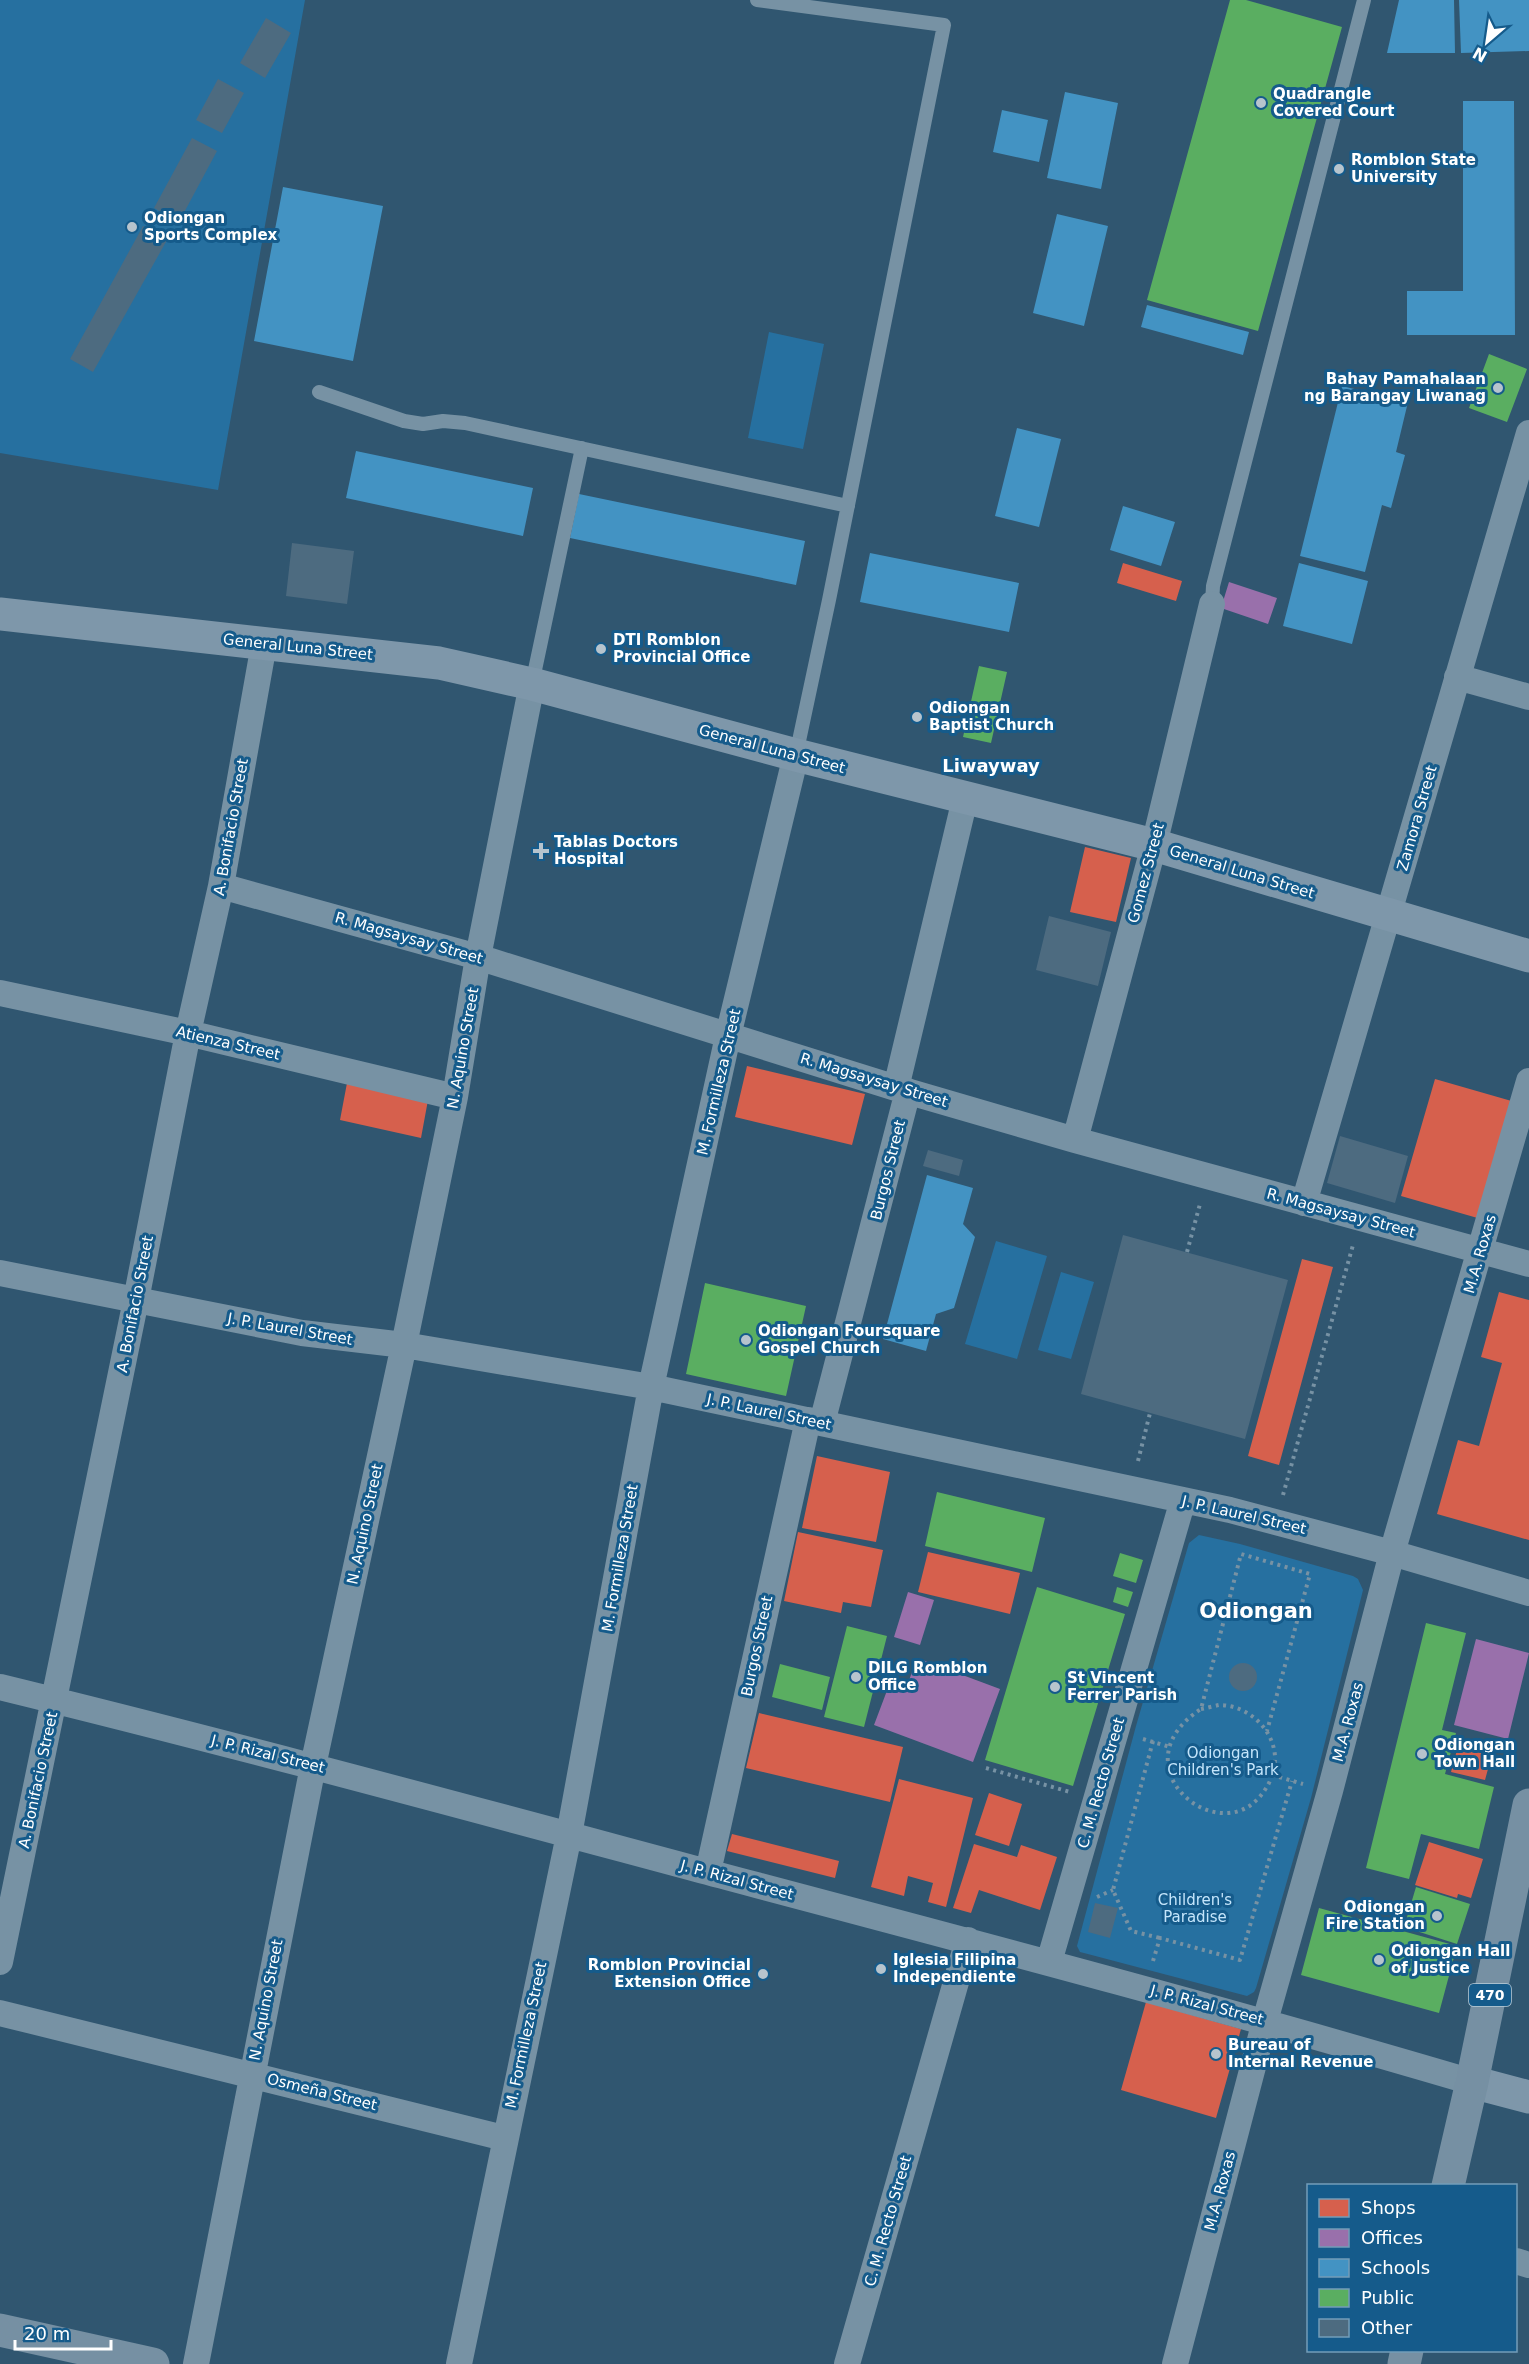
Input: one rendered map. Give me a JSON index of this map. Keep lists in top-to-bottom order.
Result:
{
  "streets": {
    "main road": ["General Luna Street", "470"],
    "street": [
      "Zamora Street",
      "A. Bonifacio Street",
      "Gomez Street",
      "R. Magsaysay Street",
      "Atienza Street",
      "N. Aquino Street",
      "M. Formilleza Street",
      "Burgos Street",
      "M.A. Roxas",
      "J. P. Laurel Street",
      "J. P. Rizal Street",
      "C. M. Recto Street",
      "Osmeña Street"
    ]
  },
  "crossings": [
    ["General Luna Street", "Zamora Street"],
    ["General Luna Street", "A. Bonifacio Street"],
    ["General Luna Street", "Gomez Street"],
    ["General Luna Street", "N. Aquino Street"],
    ["General Luna Street", "M. Formilleza Street"],
    ["General Luna Street", "Burgos Street"],
    ["Zamora Street", "R. Magsaysay Street"],
    ["A. Bonifacio Street", "R. Magsaysay Street"],
    ["A. Bonifacio Street", "Atienza Street"],
    ["A. Bonifacio Street", "J. P. Laurel Street"],
    ["A. Bonifacio Street", "J. P. Rizal Street"],
    ["Gomez Street", "R. Magsaysay Street"],
    ["R. Magsaysay Street", "N. Aquino Street"],
    ["R. Magsaysay Street", "M. Formilleza Street"],
    ["R. Magsaysay Street", "Burgos Street"],
    ["R. Magsaysay Street", "M.A. Roxas"],
    ["Atienza Street", "N. Aquino Street"],
    ["N. Aquino Street", "J. P. Laurel Street"],
    ["N. Aquino Street", "J. P. Rizal Street"],
    ["N. Aquino Street", "Osmeña Street"],
    ["M. Formilleza Street", "J. P. Laurel Street"],
    ["M. Formilleza Street", "J. P. Rizal Street"],
    ["M. Formilleza Street", "Osmeña Street"],
    ["Burgos Street", "J. P. Laurel Street"],
    ["Burgos Street", "J. P. Rizal Street"],
    ["M.A. Roxas", "J. P. Laurel Street"],
    ["M.A. Roxas", "J. P. Rizal Street"],
    ["J. P. Laurel Street", "C. M. Recto Street"],
    ["J. P. Rizal Street", "C. M. Recto Street"],
    ["J. P. Rizal Street", "470"]
  ],
  "districts": ["Liwayway", "Odiongan"],
  "parks": ["Odiongan Children's Park", "Children's Paradise"],
  "places": {
    "other": [
      "Quadrangle Covered Court",
      "Romblon State University",
      "Odiongan Sports Complex",
      "Bahay Pamahalaan ng Barangay Liwanag",
      "DTI Romblon Provincial Office",
      "Odiongan Baptist Church",
      "Odiongan Foursquare Gospel Church",
      "DILG Romblon Office",
      "St Vincent Ferrer Parish",
      "Odiongan Town Hall",
      "Odiongan Fire Station",
      "Odiongan Hall of Justice",
      "Iglesia Filipina Independiente",
      "Romblon Provincial Extension Office",
      "Bureau of Internal Revenue"
    ],
    "health": ["Tablas Doctors Hospital"]
  },
  "legend": [
    "Shops",
    "Offices",
    "Schools",
    "Public",
    "Other"
  ],
  "scale_bar": "20 m",
  "north": "bottom left"
}
